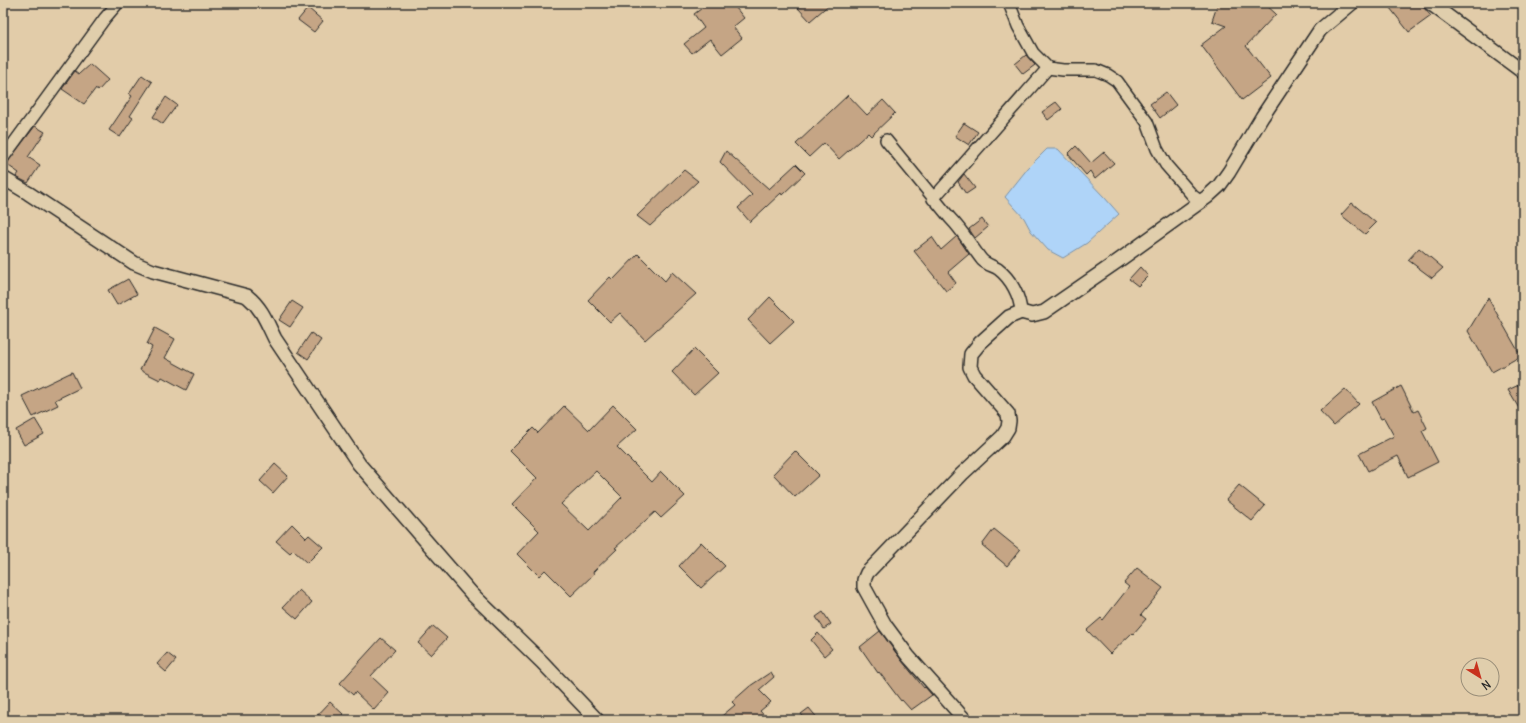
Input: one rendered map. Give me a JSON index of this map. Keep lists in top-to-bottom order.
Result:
{
  "north": "bottom right"
}
